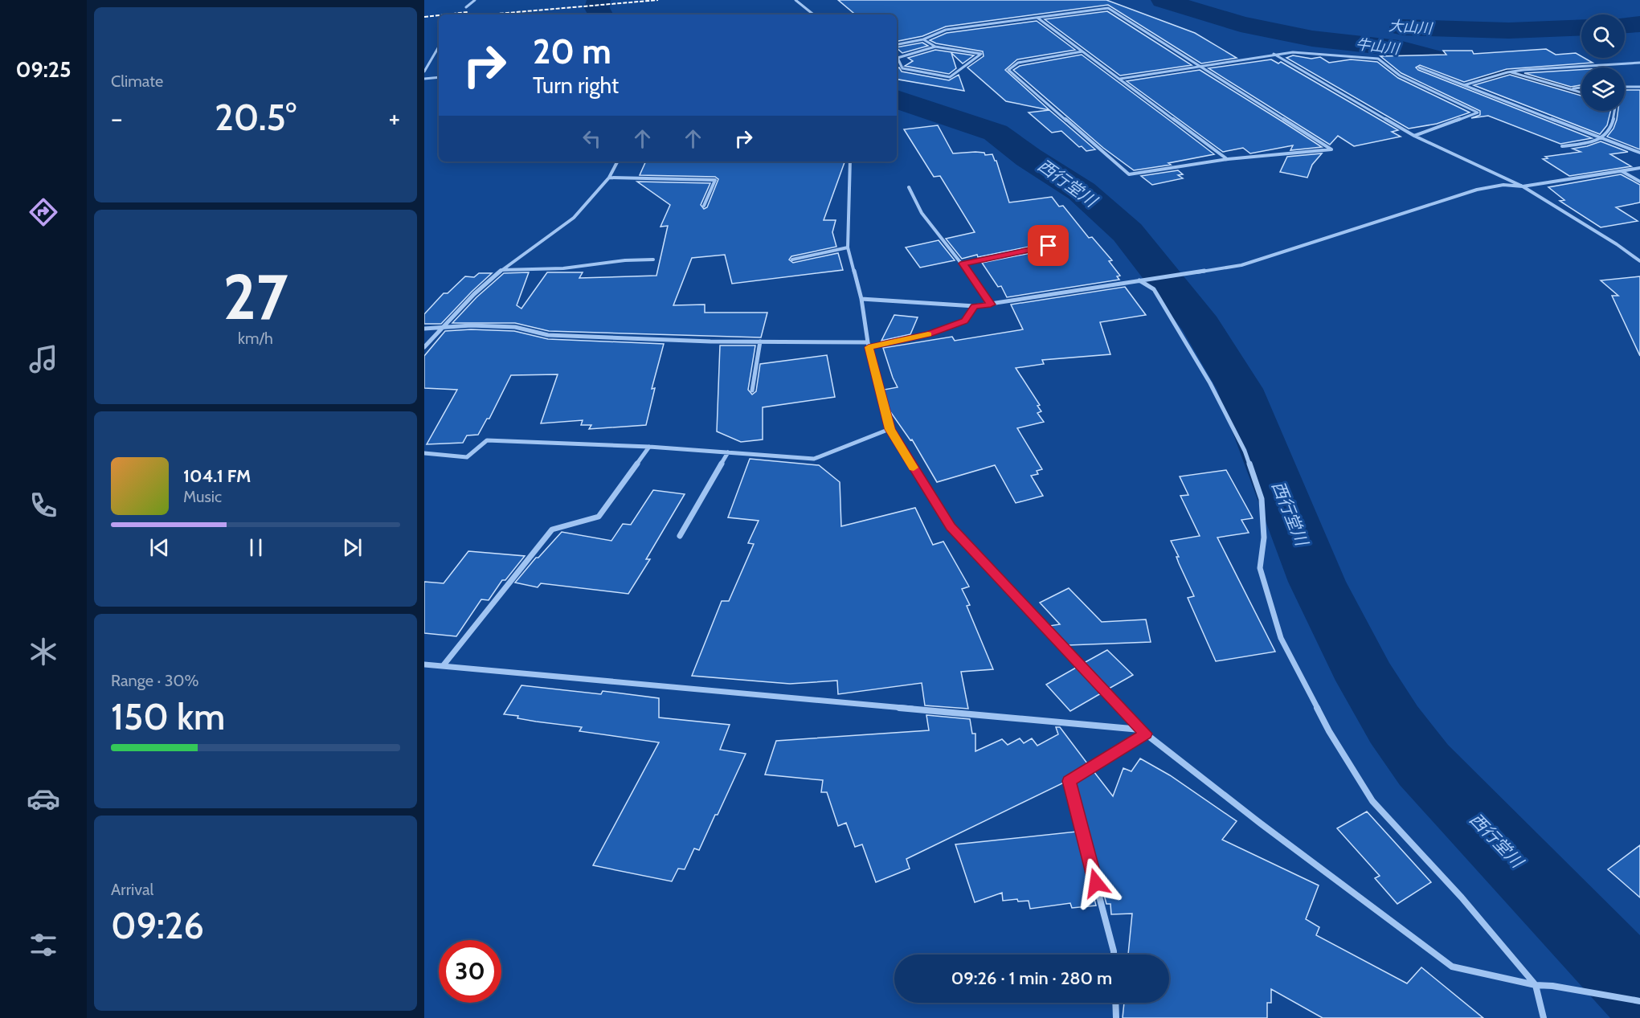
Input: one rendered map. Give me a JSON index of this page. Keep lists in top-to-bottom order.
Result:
{
  "water": ["大山川", "牛山川", "西行堂川"],
  "page": {
    "tabs": "09:25",
    "tile": [
      "Climate",
      ["27", "km/h"],
      ["Range · 30%", "150 km"],
      ["Arrival", "09:26"]
    ],
    "turn": ["20 m", "Turn right"],
    "heat": ["−", "20.5°", "+"],
    "song": ["104.1 FM", "Music"],
    "limit": "30",
    "trip": "09:26 · 1 min · 280 m"
  }
}
